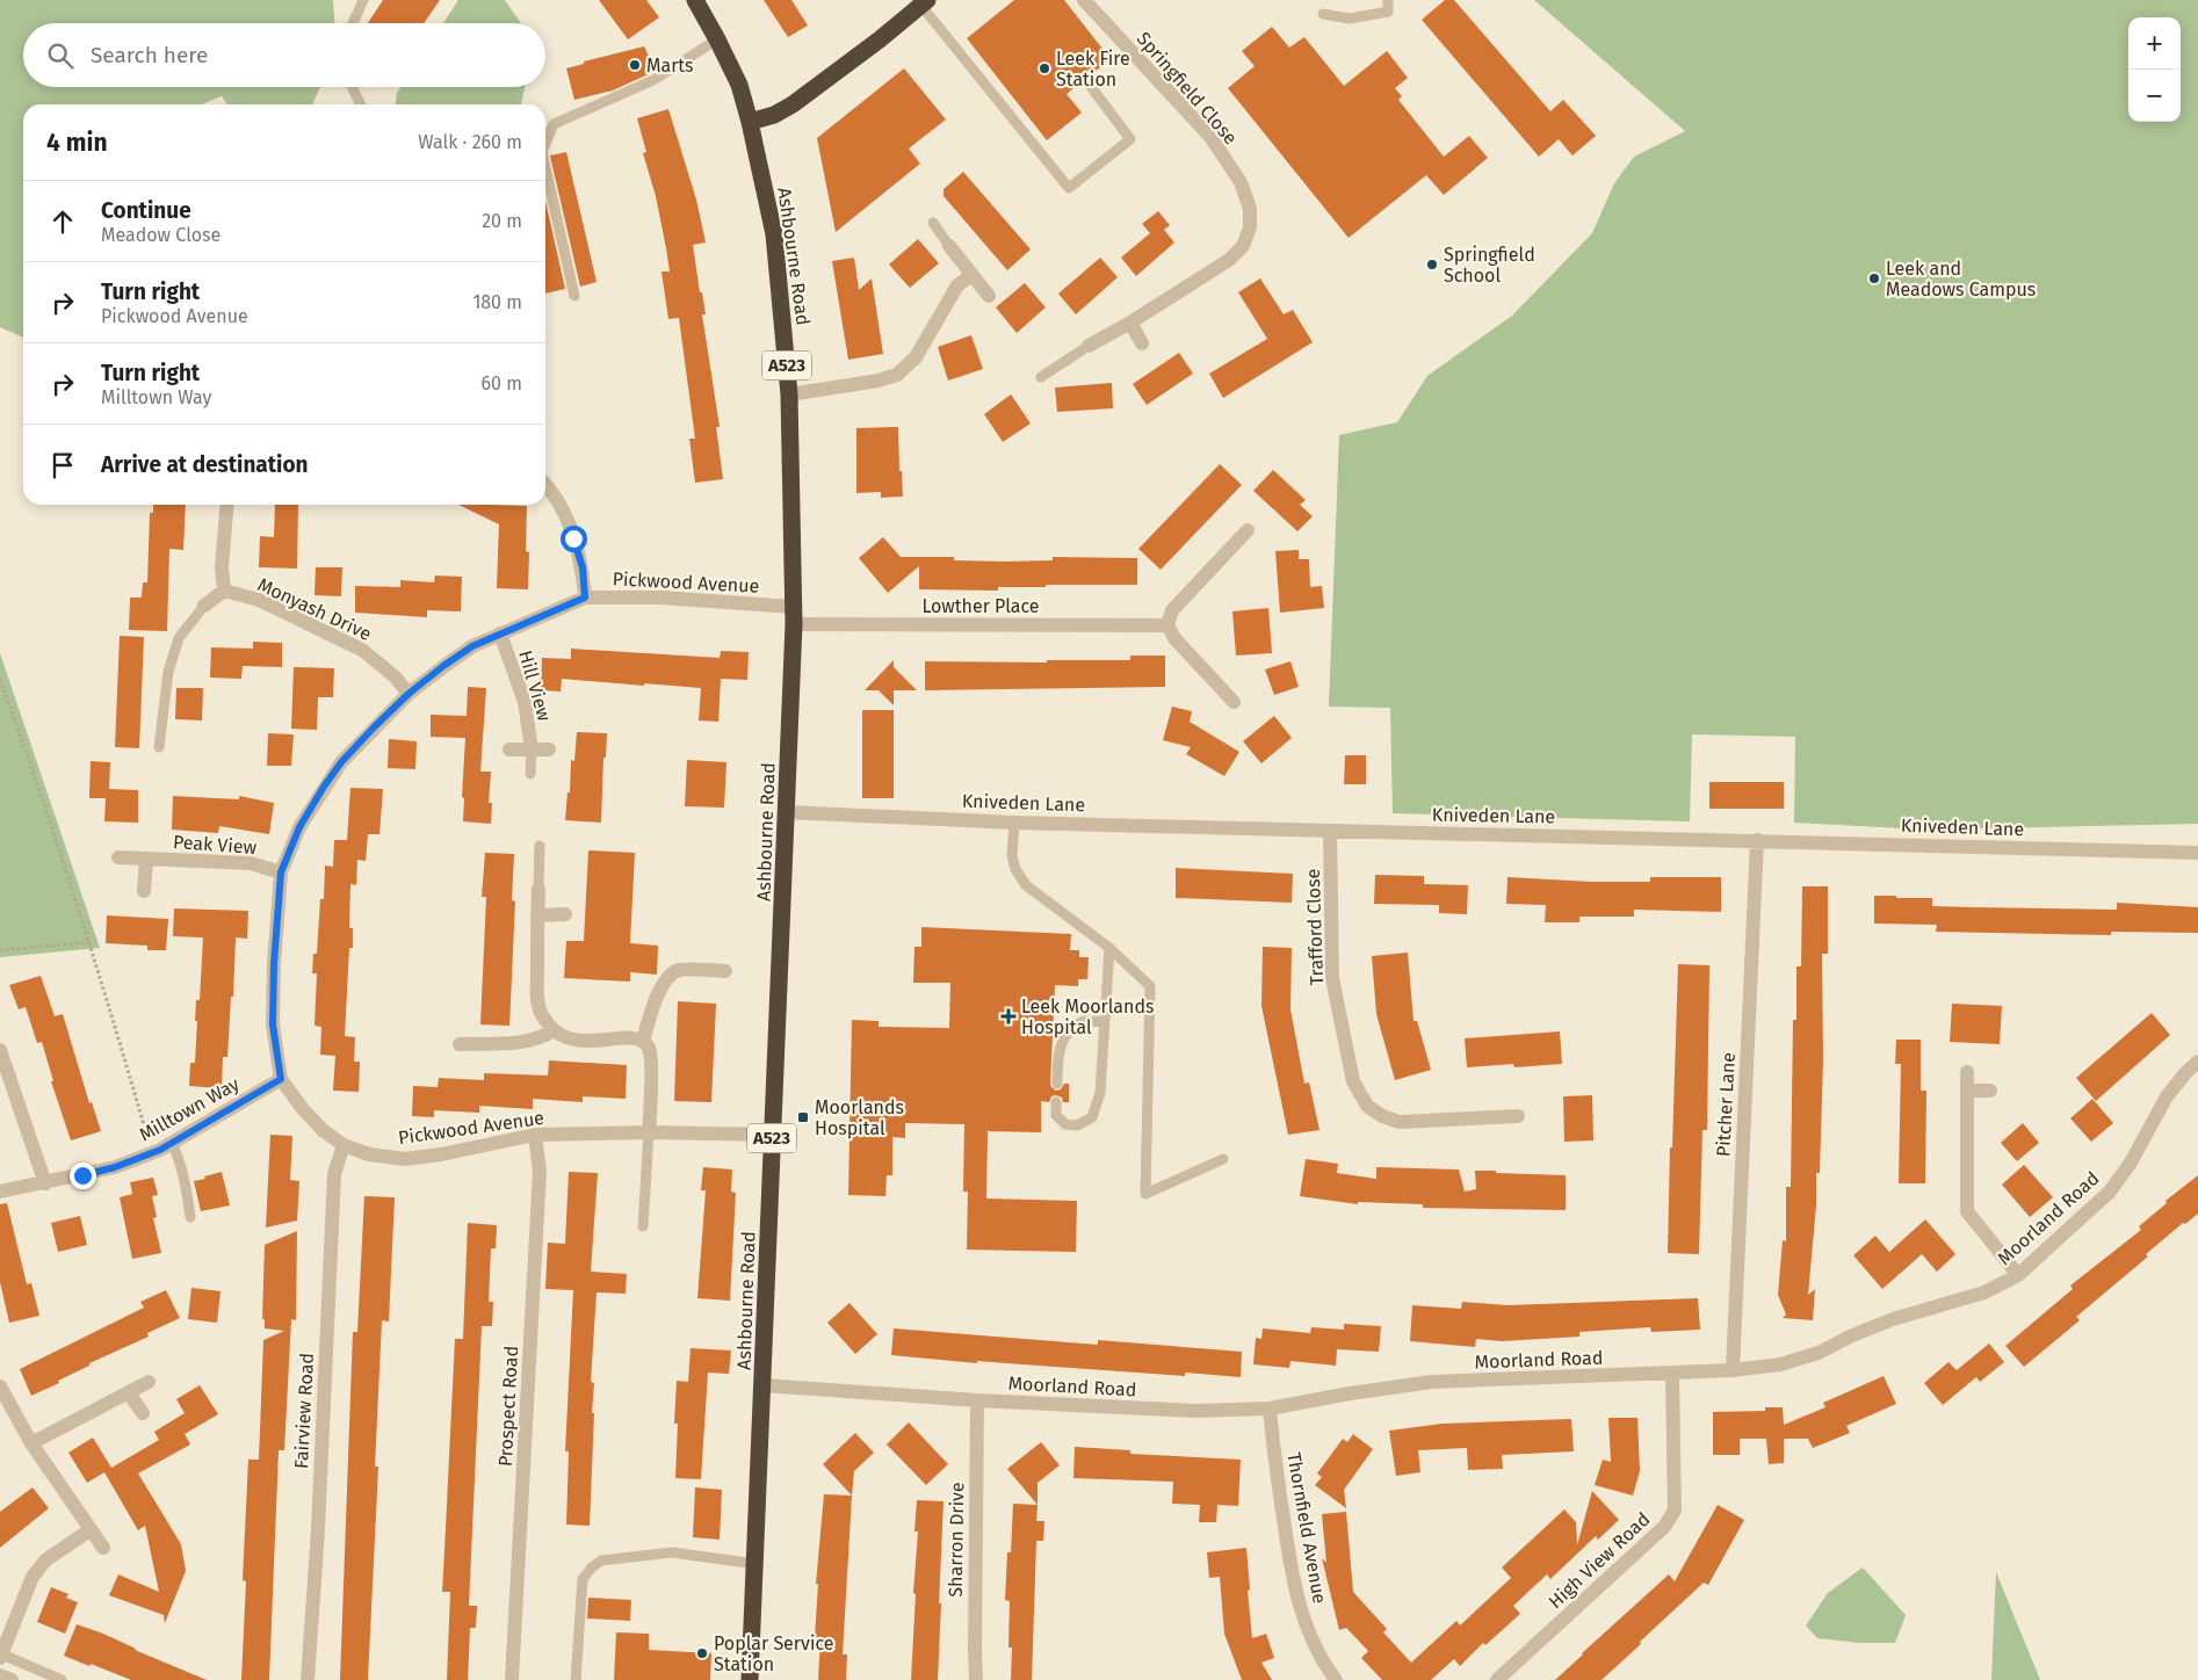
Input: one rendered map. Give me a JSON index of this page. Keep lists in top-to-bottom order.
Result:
{
  "streets": {
    "highway": ["Ashbourne Road", "A523"],
    "street": [
      "Springfield Close",
      "Pickwood Avenue",
      "Lowther Place",
      "Monyash Drive",
      "Hill View",
      "Kniveden Lane",
      "Peak View",
      "Trafford Close",
      "Pitcher Lane",
      "Milltown Way",
      "Moorland Road",
      "Prospect Road",
      "Fairview Road",
      "Thornfield Avenue",
      "Sharron Drive",
      "High View Road"
    ]
  },
  "crossings": [
    ["Ashbourne Road", "Pickwood Avenue"],
    ["Ashbourne Road", "Lowther Place"],
    ["Ashbourne Road", "Kniveden Lane"],
    ["Ashbourne Road", "Moorland Road"],
    ["Pickwood Avenue", "Monyash Drive"],
    ["Pickwood Avenue", "Hill View"],
    ["Pickwood Avenue", "Peak View"],
    ["Pickwood Avenue", "Milltown Way"],
    ["Pickwood Avenue", "Prospect Road"],
    ["Pickwood Avenue", "Fairview Road"],
    ["Kniveden Lane", "Trafford Close"],
    ["Kniveden Lane", "Pitcher Lane"],
    ["Pitcher Lane", "Moorland Road"],
    ["Moorland Road", "Thornfield Avenue"],
    ["Moorland Road", "Sharron Drive"],
    ["Moorland Road", "High View Road"]
  ],
  "places": {
    "other": [
      "Marts",
      "Leek Fire Station",
      "Springfield School",
      "Leek and Meadows Campus",
      "Poplar Service Station"
    ],
    "health": ["Leek Moorlands Hospital"],
    "transit": ["Moorlands Hospital"]
  },
  "page": {
    "map_buttons": ["+", "−"],
    "search": "Search here",
    "heading": ["4 min", "Walk · 260 m"],
    "list": [
      ["Continue", "Meadow Close", "20 m"],
      ["Turn right", "Pickwood Avenue", "180 m"],
      ["Turn right", "Milltown Way", "60 m"],
      "Arrive at destination"
    ]
  }
}
